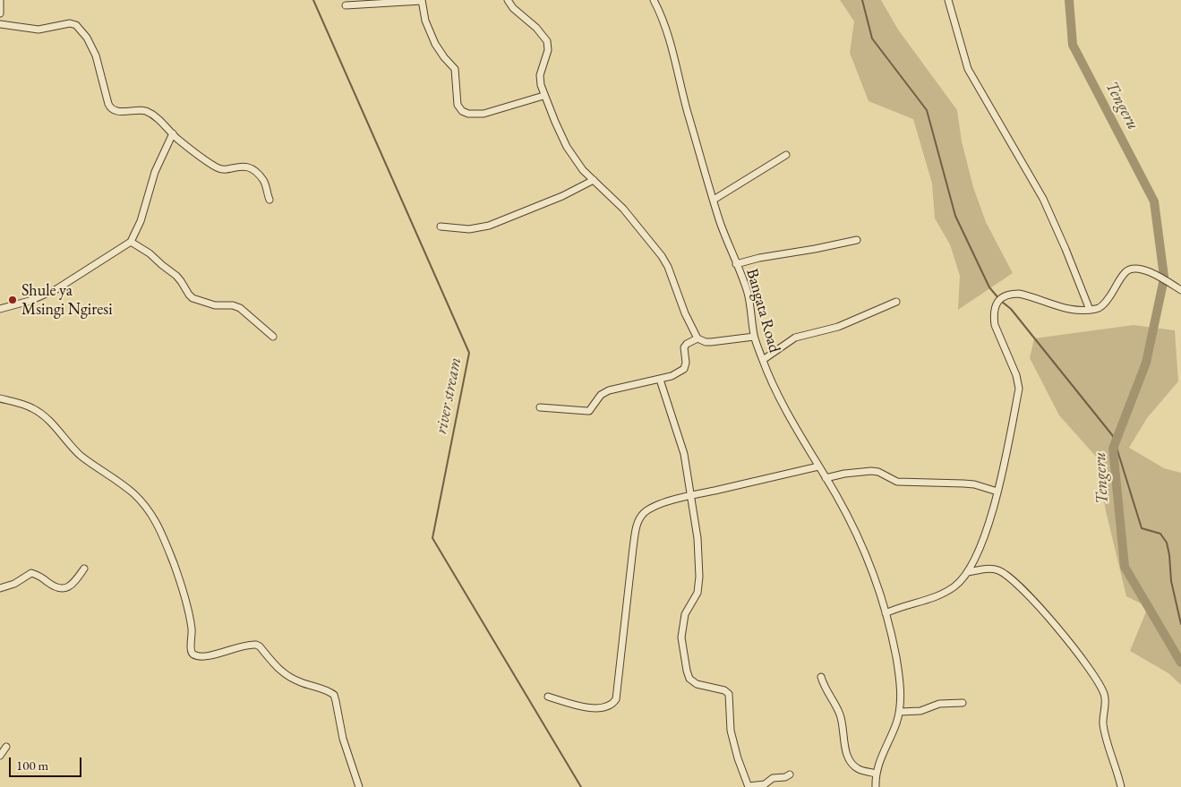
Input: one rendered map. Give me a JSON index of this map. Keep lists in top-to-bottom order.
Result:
{
  "streets": {
    "street": ["Bangata Road"]
  },
  "water": ["Tengeru", "river stream"],
  "places": ["Shule ya Msingi Ngiresi"],
  "scale_bar": "100 m"
}
